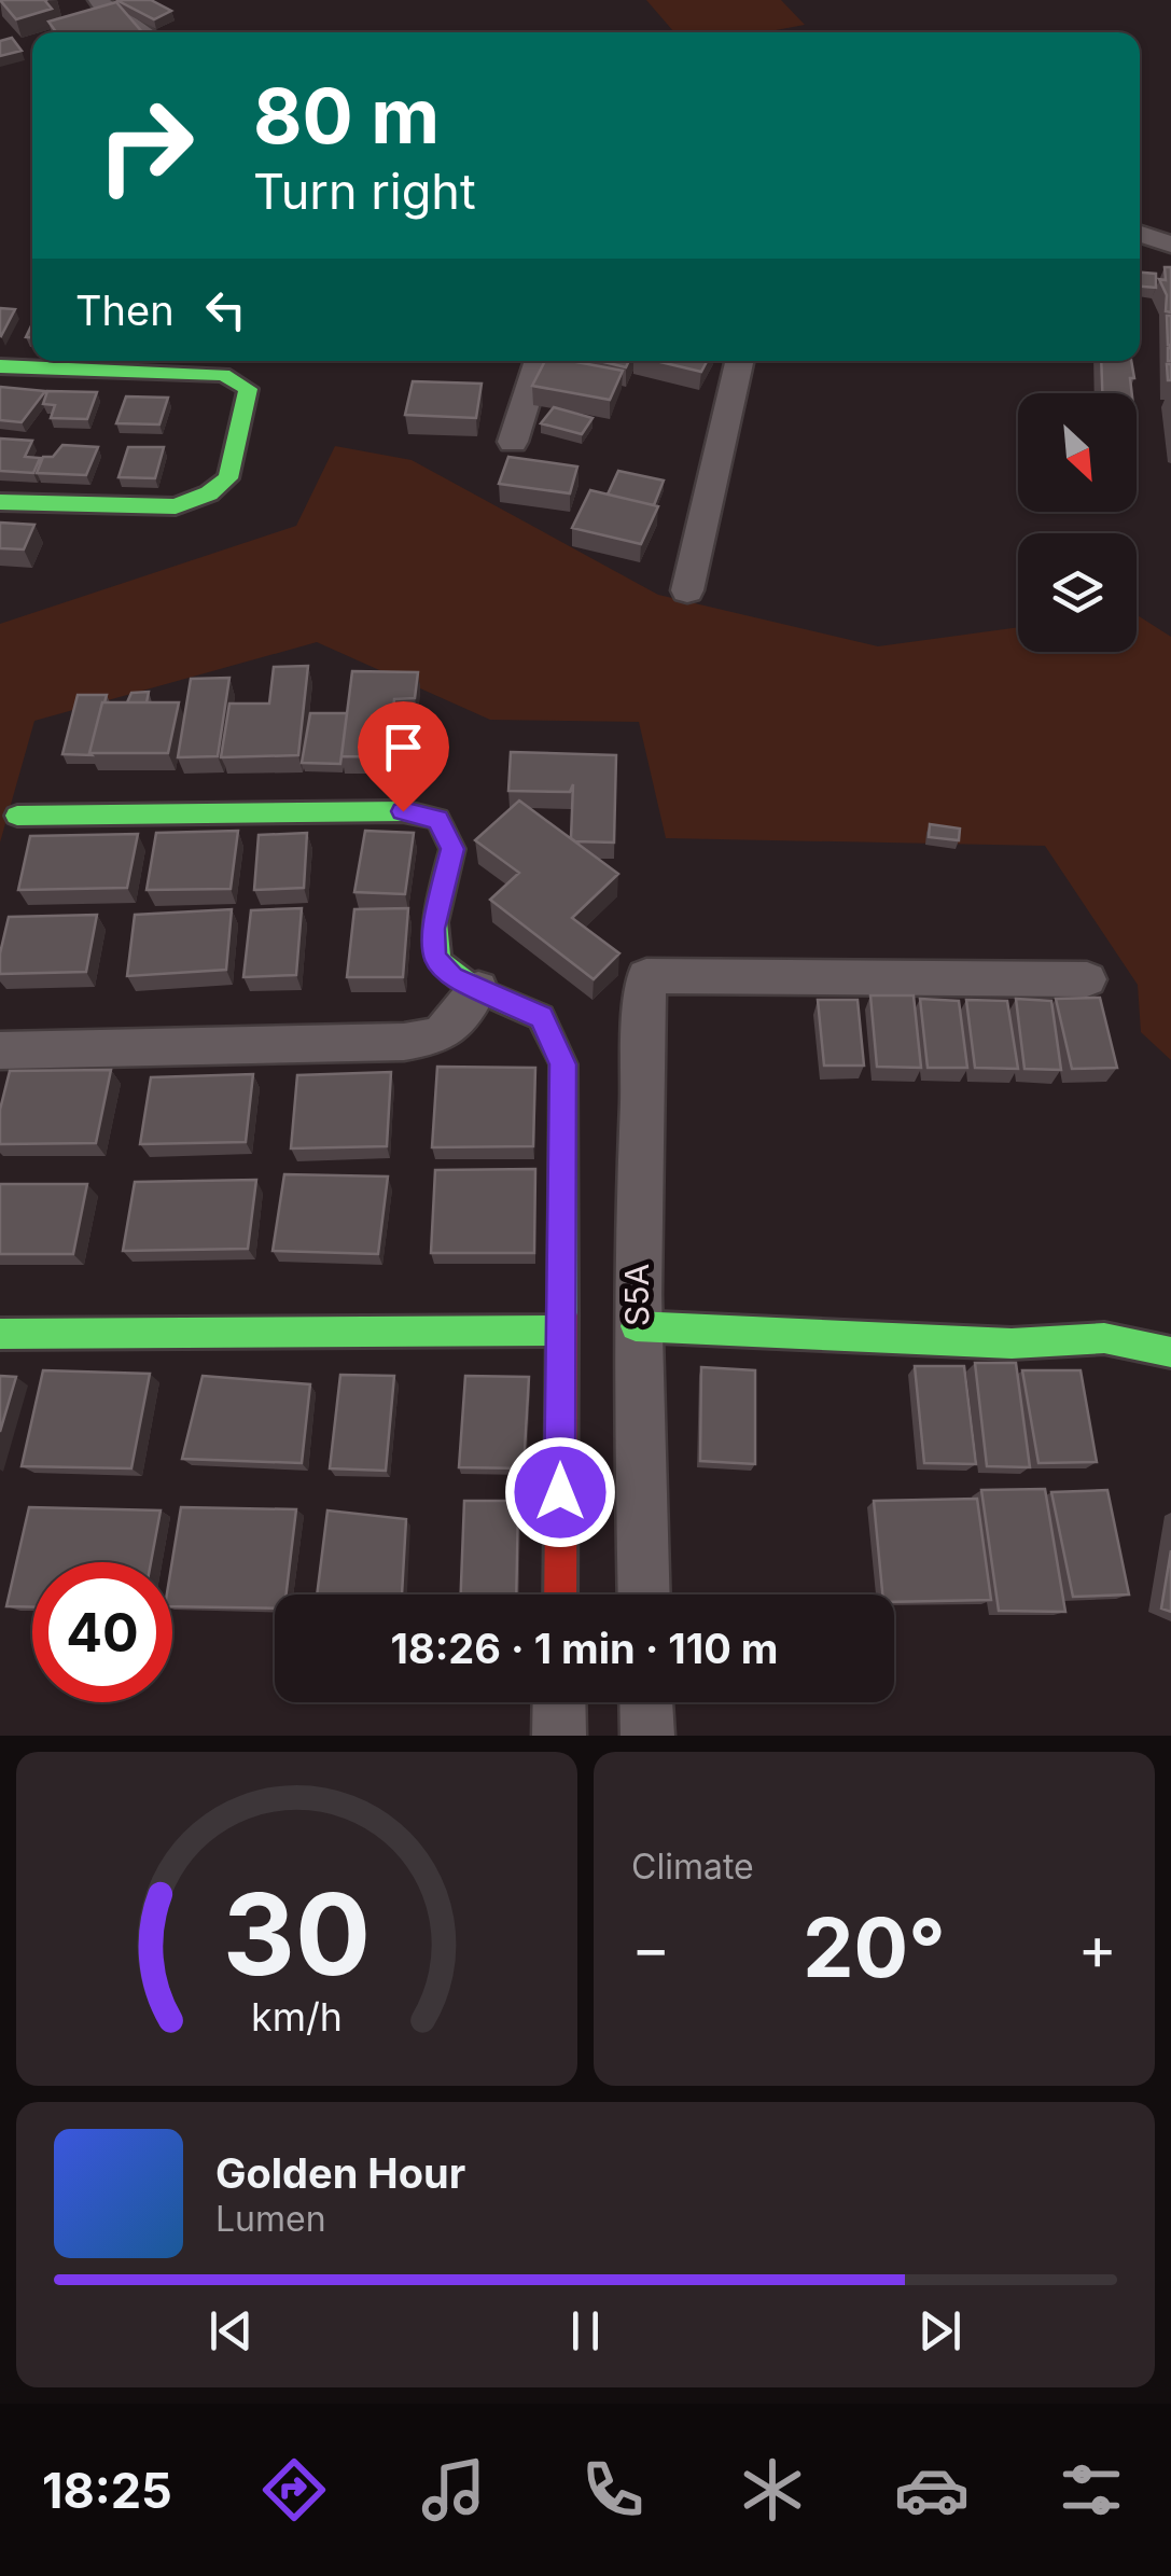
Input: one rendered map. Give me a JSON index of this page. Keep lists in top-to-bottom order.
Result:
{
  "streets": {
    "street": ["S5A"]
  },
  "north": "bottom right",
  "page": {
    "turn": ["80 m", "Turn right"],
    "then": "Then",
    "limit": "40",
    "trip": "18:26 · 1 min · 110 m",
    "tile": "Climate",
    "heat": ["−", "20°", "+"],
    "song": ["Golden Hour", "Lumen"],
    "tabs": "18:25",
    "gauge": ["30", "km/h"]
  }
}
